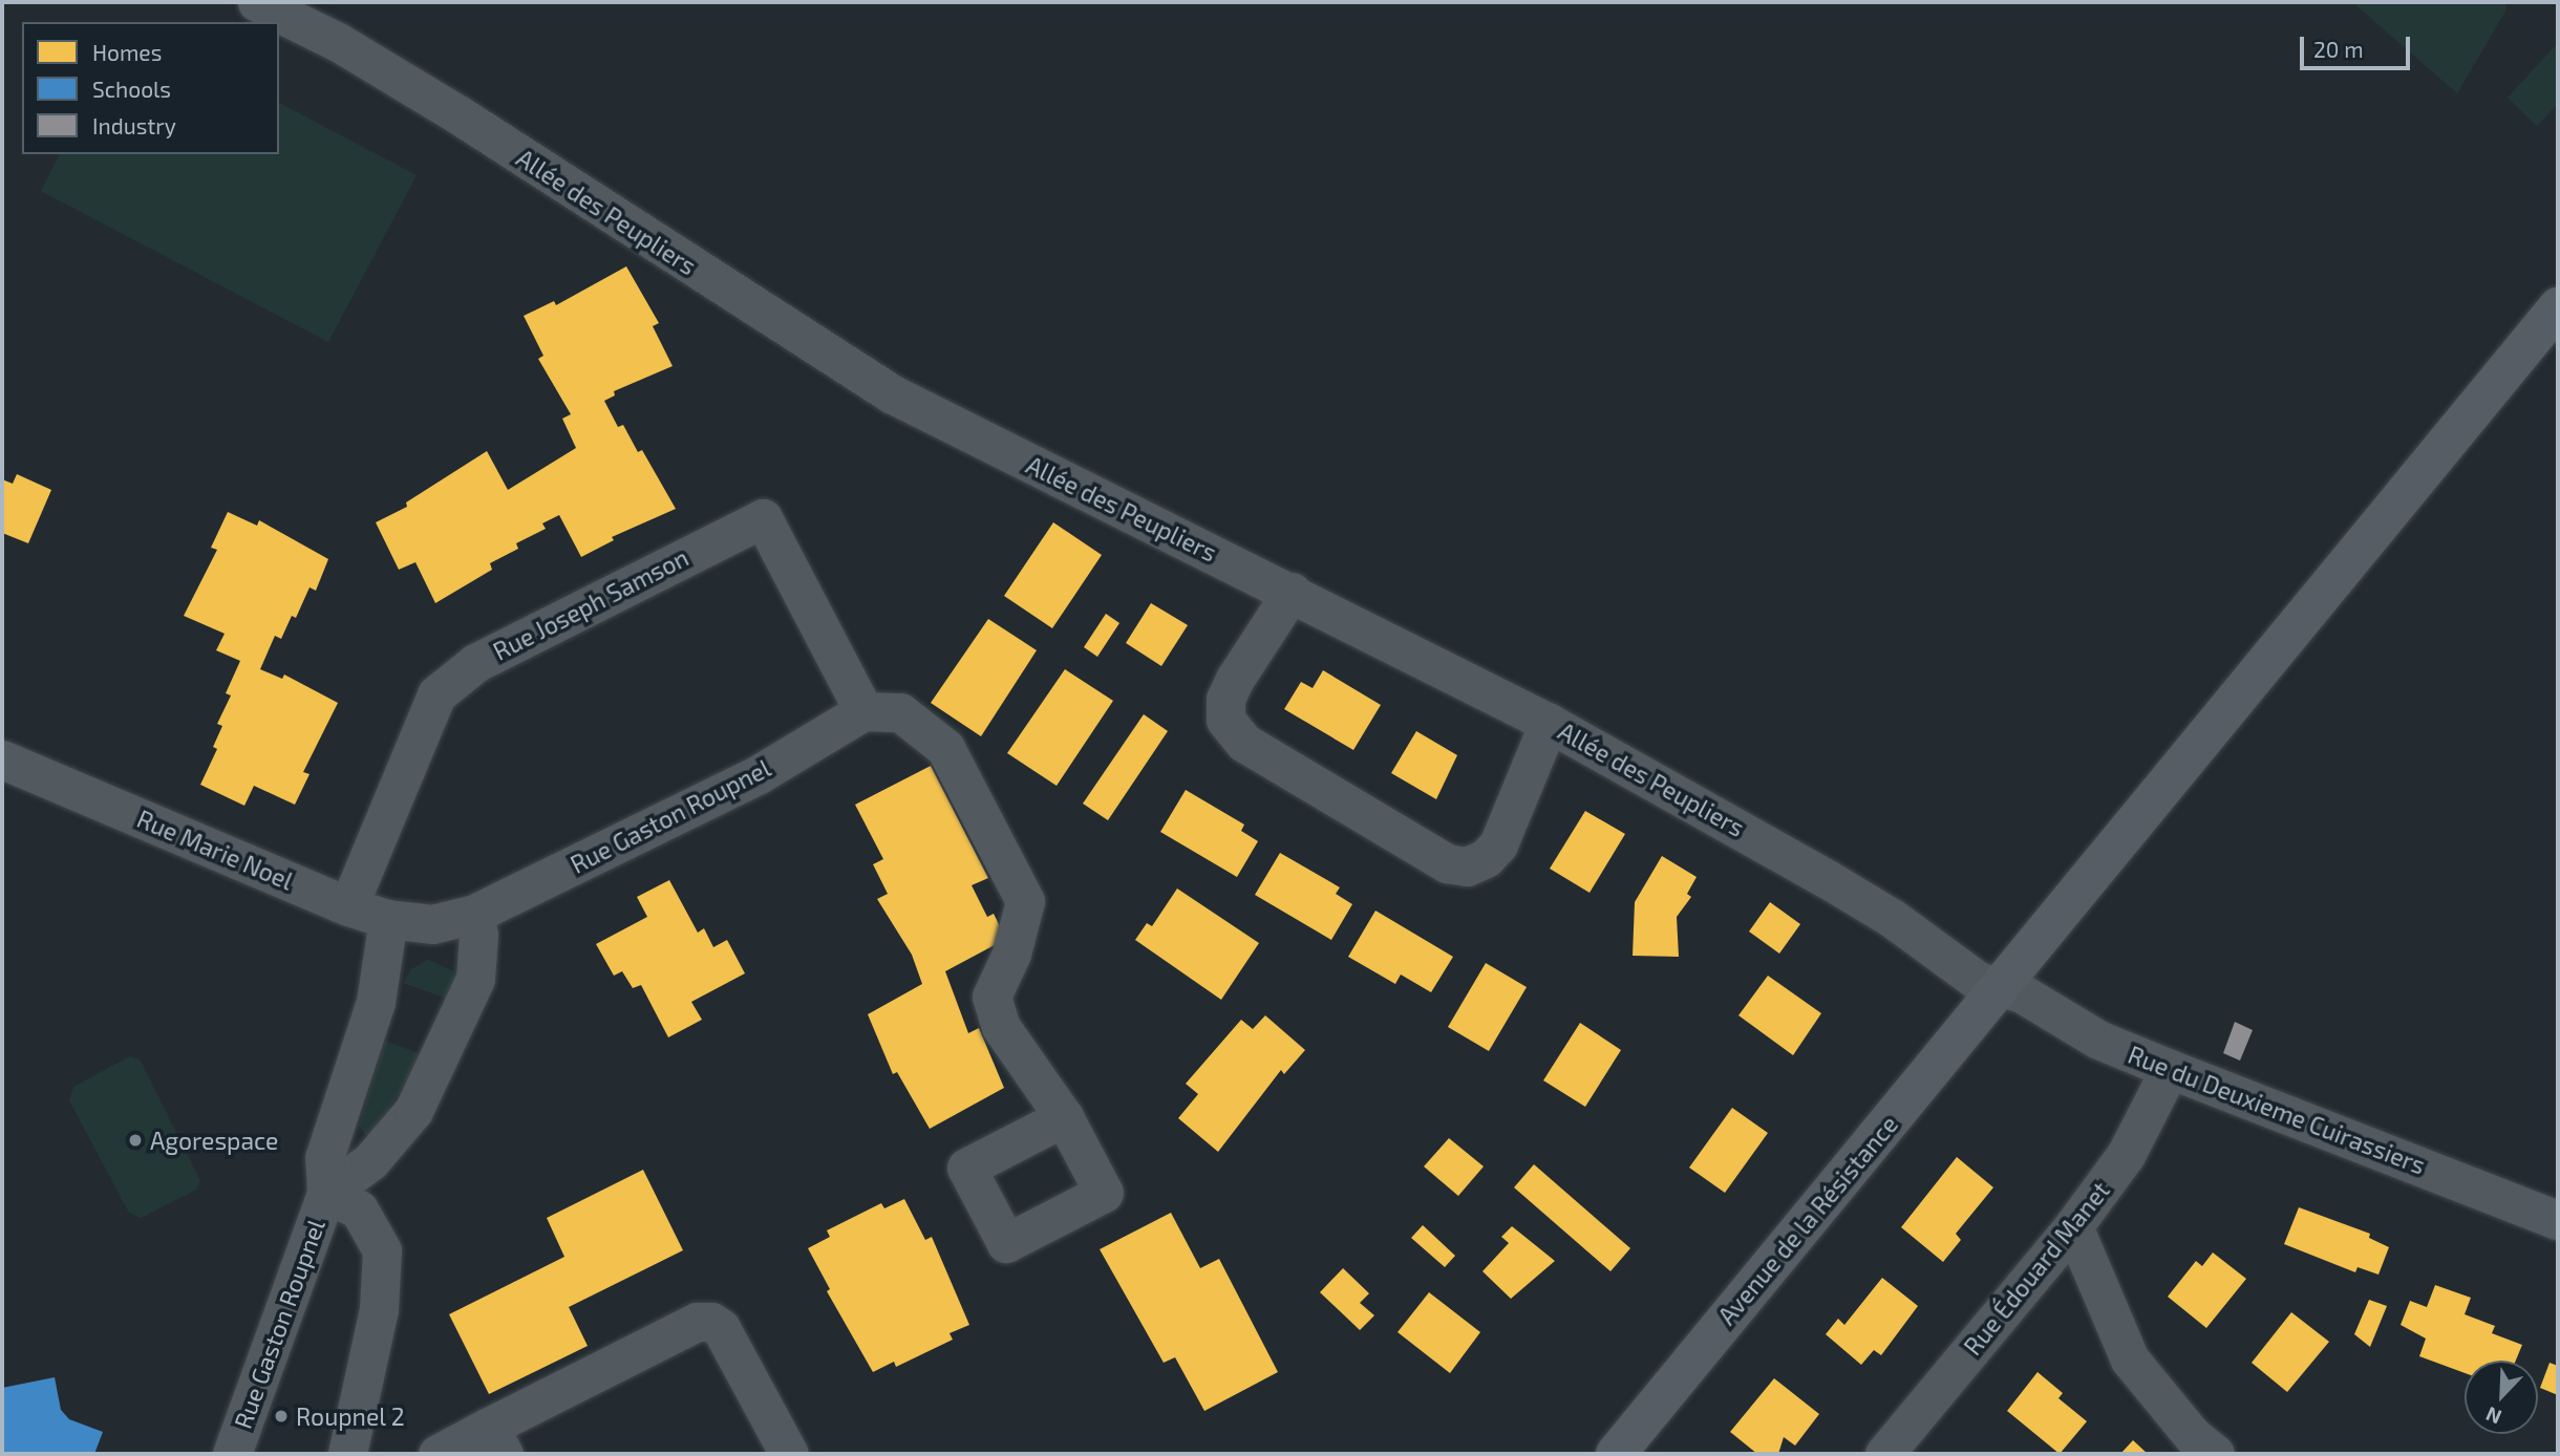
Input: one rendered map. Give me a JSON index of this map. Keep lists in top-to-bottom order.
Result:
{
  "streets": {
    "main road": ["Avenue de la Résistance"],
    "street": [
      "Allée des Peupliers",
      "Rue Joseph Samson",
      "Rue Gaston Roupnel",
      "Rue Marie Noel",
      "Rue du Deuxieme Cuirassiers",
      "Rue Édouard Manet"
    ]
  },
  "crossings": [
    ["Allée des Peupliers", "Rue du Deuxieme Cuirassiers"],
    ["Allée des Peupliers", "Avenue de la Résistance"],
    ["Rue Joseph Samson", "Rue Gaston Roupnel"],
    ["Rue Joseph Samson", "Rue Marie Noel"],
    ["Rue Gaston Roupnel", "Rue Marie Noel"],
    ["Rue du Deuxieme Cuirassiers", "Avenue de la Résistance"],
    ["Rue du Deuxieme Cuirassiers", "Rue Édouard Manet"]
  ],
  "places": ["Agorespace", "Roupnel 2"],
  "legend": ["Homes", "Schools", "Industry"],
  "scale_bar": "20 m",
  "north": "bottom left"
}
